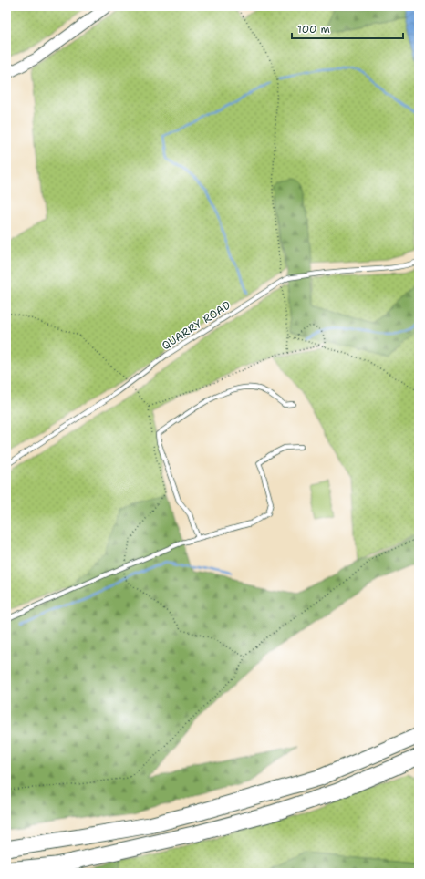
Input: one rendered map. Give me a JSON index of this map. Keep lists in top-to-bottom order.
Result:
{
  "streets": {
    "lane": ["QUARRY ROAD"]
  },
  "scale_bar": "100 m"
}
